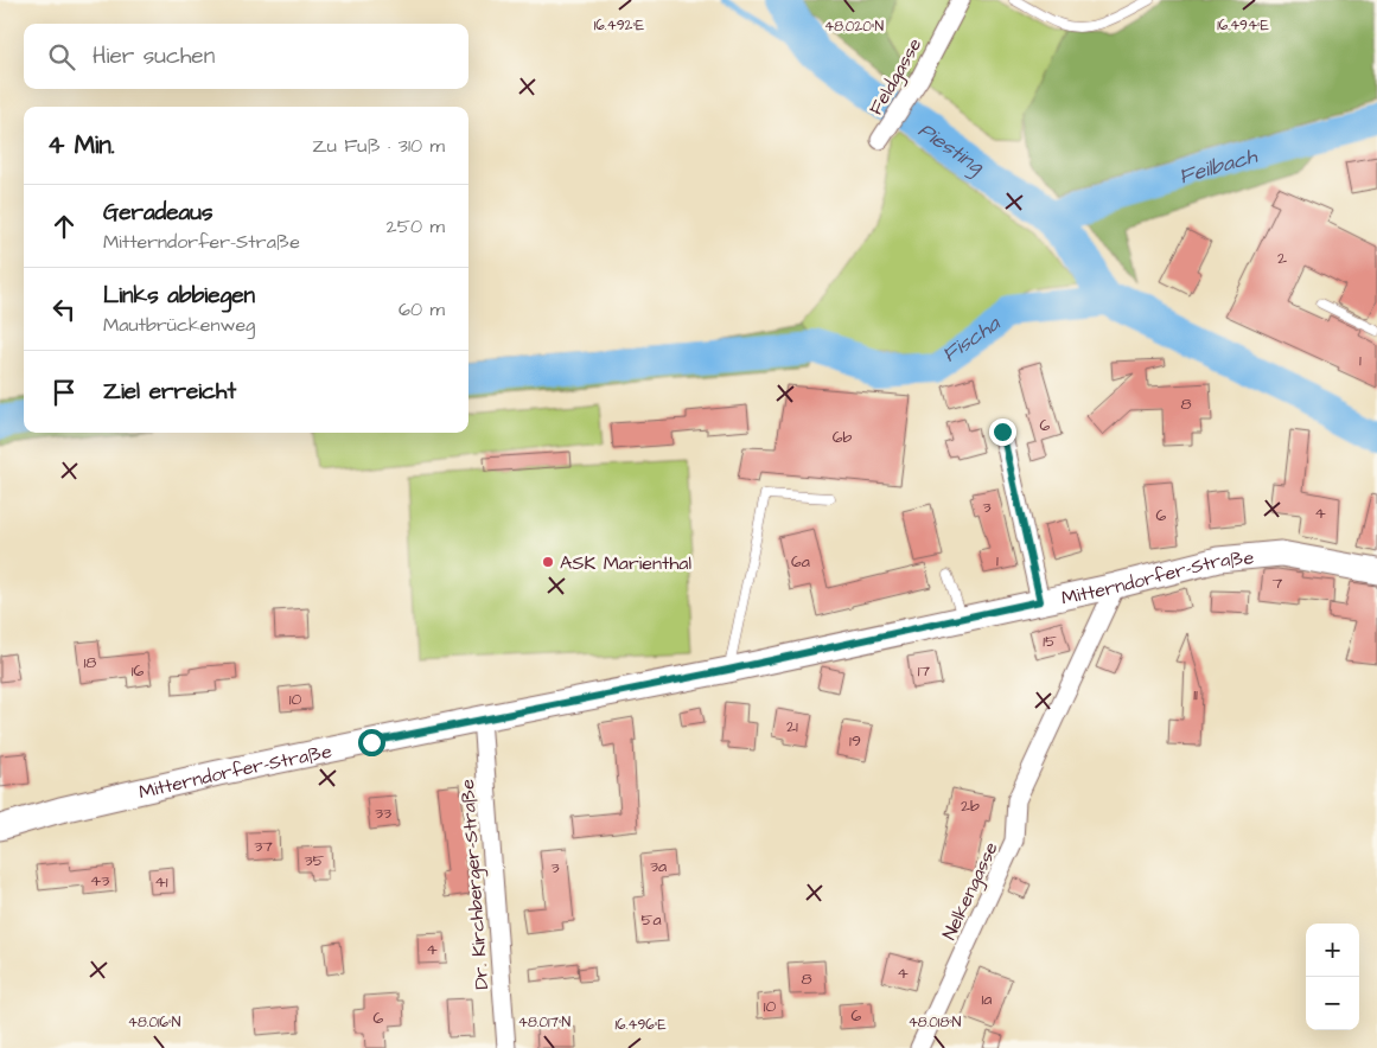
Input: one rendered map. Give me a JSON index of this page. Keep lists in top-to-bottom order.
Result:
{
  "streets": {
    "street": [
      "Feldgasse",
      "Mitterndorfer-Straße",
      "Dr. Kirchberger-Straße",
      "Nelkengasse"
    ]
  },
  "crossings": [
    ["Mitterndorfer-Straße", "Dr. Kirchberger-Straße"],
    ["Mitterndorfer-Straße", "Nelkengasse"]
  ],
  "water": ["Piesting", "Feilbach", "Fischa"],
  "places": ["ASK Marienthal"],
  "house_numbers": [
    "2",
    "1",
    "8",
    "6",
    "6b",
    "3",
    "4",
    "6",
    "1",
    "6a",
    "7",
    "15",
    "18",
    "16",
    "17",
    "11",
    "10",
    "21",
    "19",
    "2b",
    "33",
    "37",
    "35",
    "3a",
    "3",
    "43",
    "41",
    "5a",
    "4",
    "4",
    "8",
    "1a",
    "10",
    "6",
    "6"
  ],
  "page": {
    "search": "Hier suchen",
    "heading": ["4 Min.", "Zu Fuß · 310 m"],
    "list": [
      ["Geradeaus", "Mitterndorfer-Straße", "250 m"],
      ["Links abbiegen", "Mautbrückenweg", "60 m"],
      "Ziel erreicht"
    ],
    "map_buttons": ["+", "−"]
  },
  "coordinates": [
    "16.492°E",
    "16.494°E",
    "48.020°N",
    "48.016°N",
    "48.017°N",
    "48.018°N",
    "16.496°E"
  ]
}
